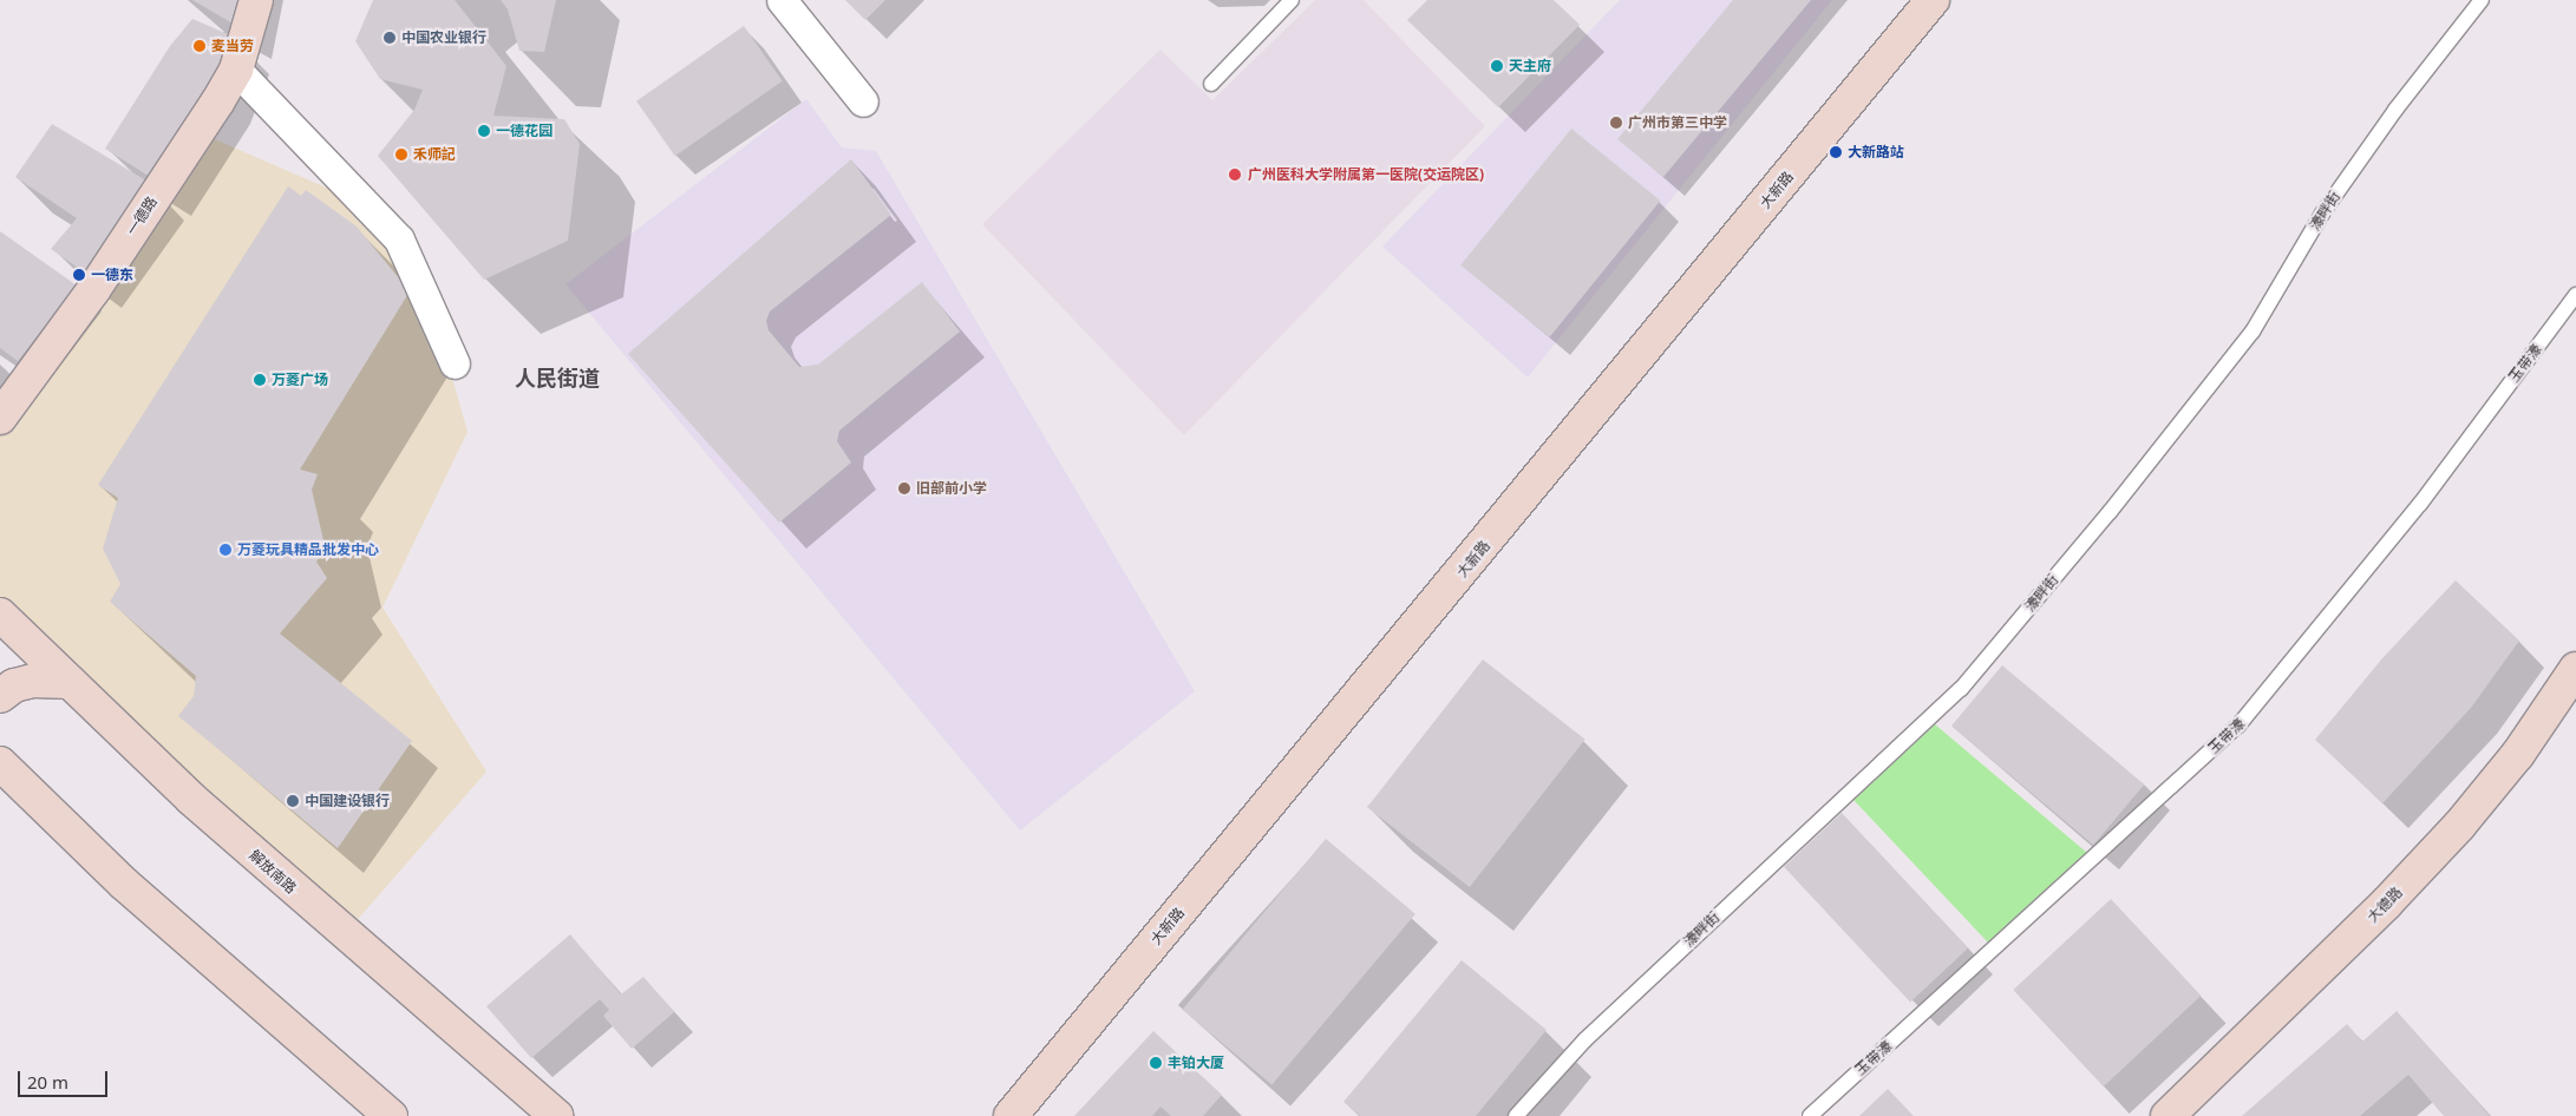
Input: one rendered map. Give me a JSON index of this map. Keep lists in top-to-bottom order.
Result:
{
  "streets": {
    "main road": [
      "大新路",
      "一德路",
      "解放南路",
      "大德路"
    ],
    "lane": ["濠畔街", "玉带濠"]
  },
  "districts": ["人民街道"],
  "places": [
    "中国农业银行",
    "麦当劳",
    "天主府",
    "广州市第三中学",
    "一德花园",
    "大新路站",
    "禾师記",
    "广州医科大学附属第一医院(交运院区)",
    "一德东",
    "万菱广场",
    "旧部前小学",
    "万菱玩具精品批发中心",
    "中国建设银行",
    "丰铂大厦"
  ],
  "scale_bar": "20 m"
}
